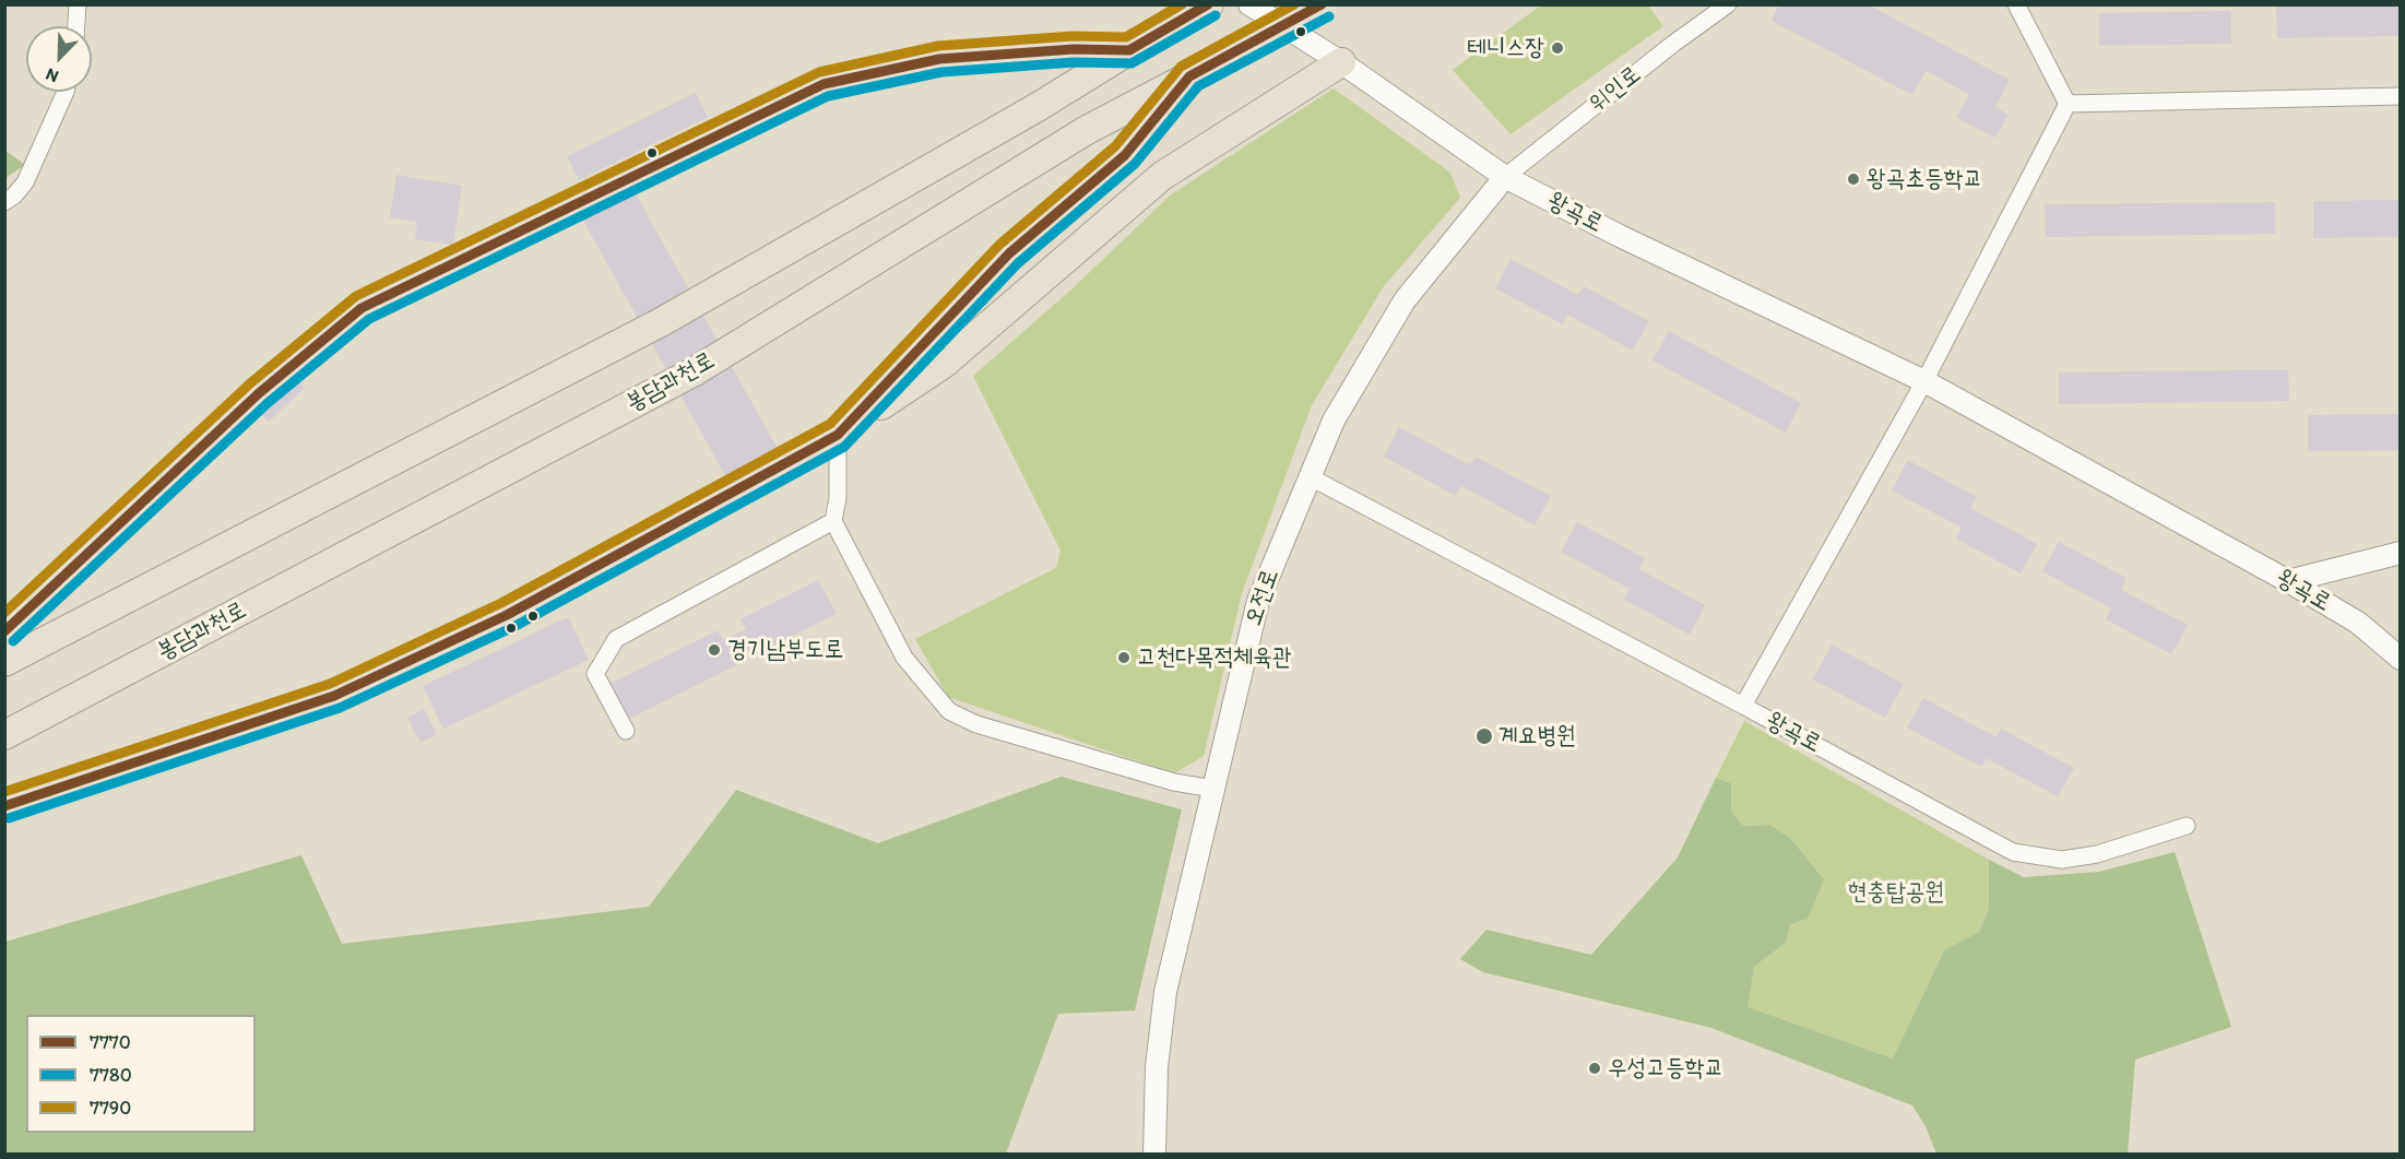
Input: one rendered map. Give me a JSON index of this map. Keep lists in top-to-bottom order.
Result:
{
  "streets": {
    "highway": ["봉담과천로"],
    "street": ["위인로", "왕곡로", "오전로"]
  },
  "crossings": [
    ["위인로", "왕곡로"],
    ["위인로", "오전로"],
    ["왕곡로", "오전로"]
  ],
  "parks": ["현충탑공원"],
  "places": [
    "테니스장",
    "왕곡초등학교",
    "경기남부도로",
    "고천다목적체육관",
    "계요병원",
    "우성고등학교"
  ],
  "lines": ["transit line 7770", "transit line 7790", "transit line 7780"],
  "legend": ["7770", "7780", "7790"],
  "north": "bottom left"
}
